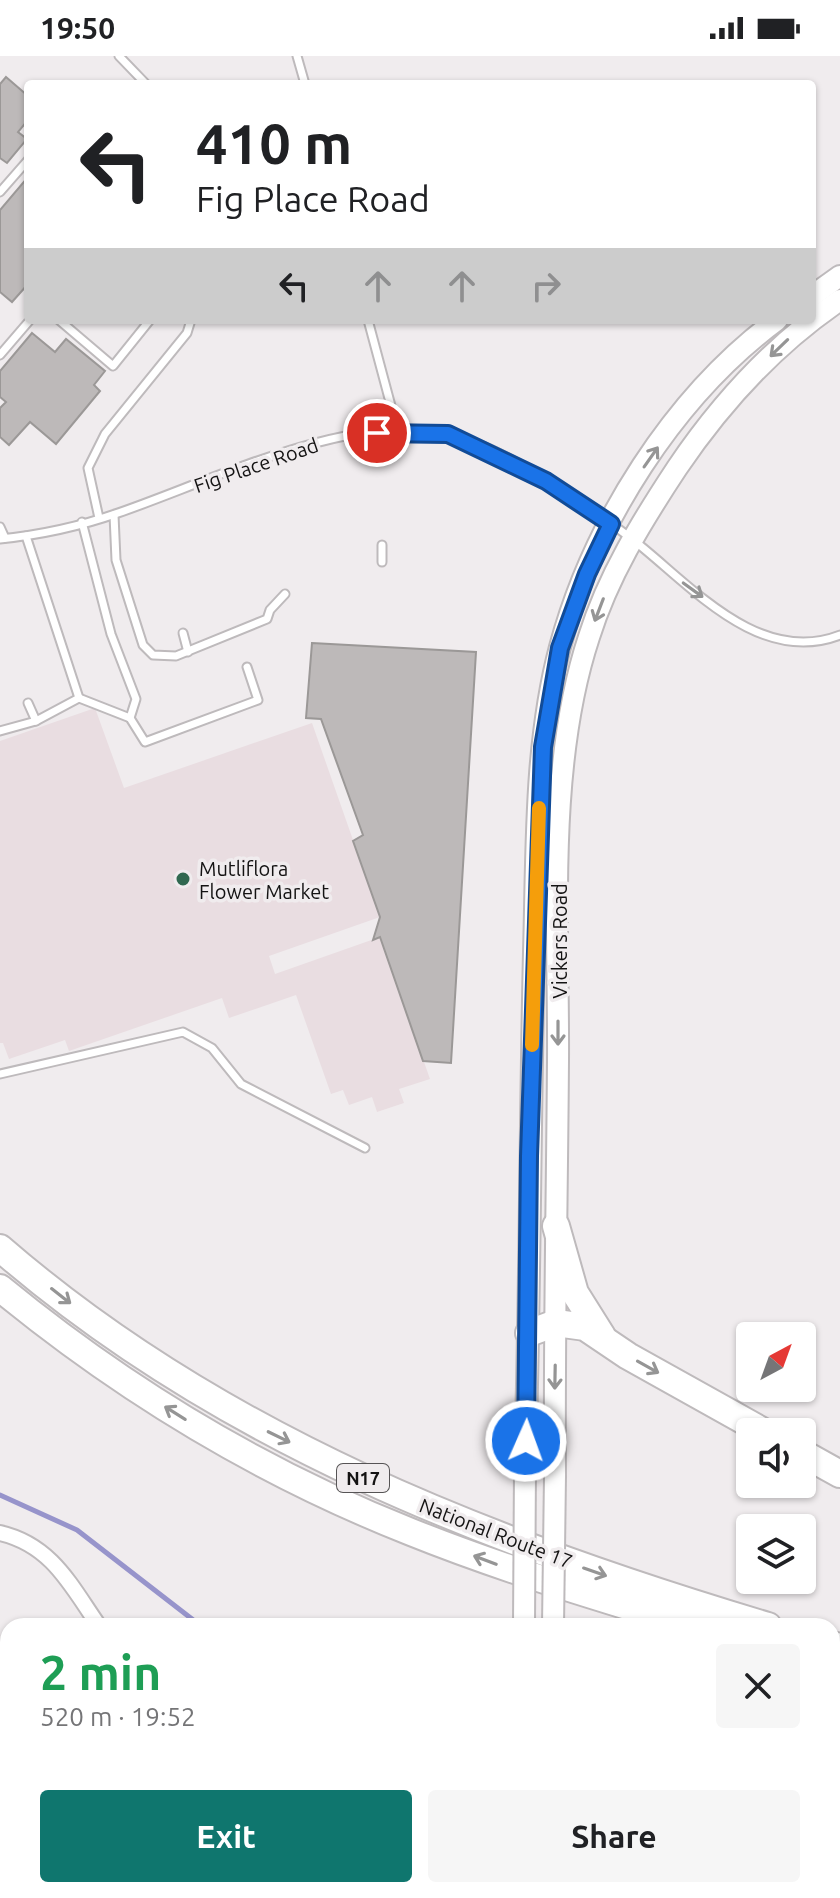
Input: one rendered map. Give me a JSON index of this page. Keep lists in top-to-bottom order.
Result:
{
  "streets": {
    "highway": ["N17", "National Route 17"],
    "main road": ["Vickers Road"],
    "lane": ["Fig Place Road"]
  },
  "crossings": [
    ["Fig Place Road", "Vickers Road"]
  ],
  "places": ["Mutliflora Flower Market"],
  "north": "top right",
  "page": {
    "status": "19:50",
    "turn": ["410 m", "Fig Place Road"],
    "heading": ["2 min", "520 m · 19:52"],
    "buttons": ["Exit", "Share"]
  }
}
